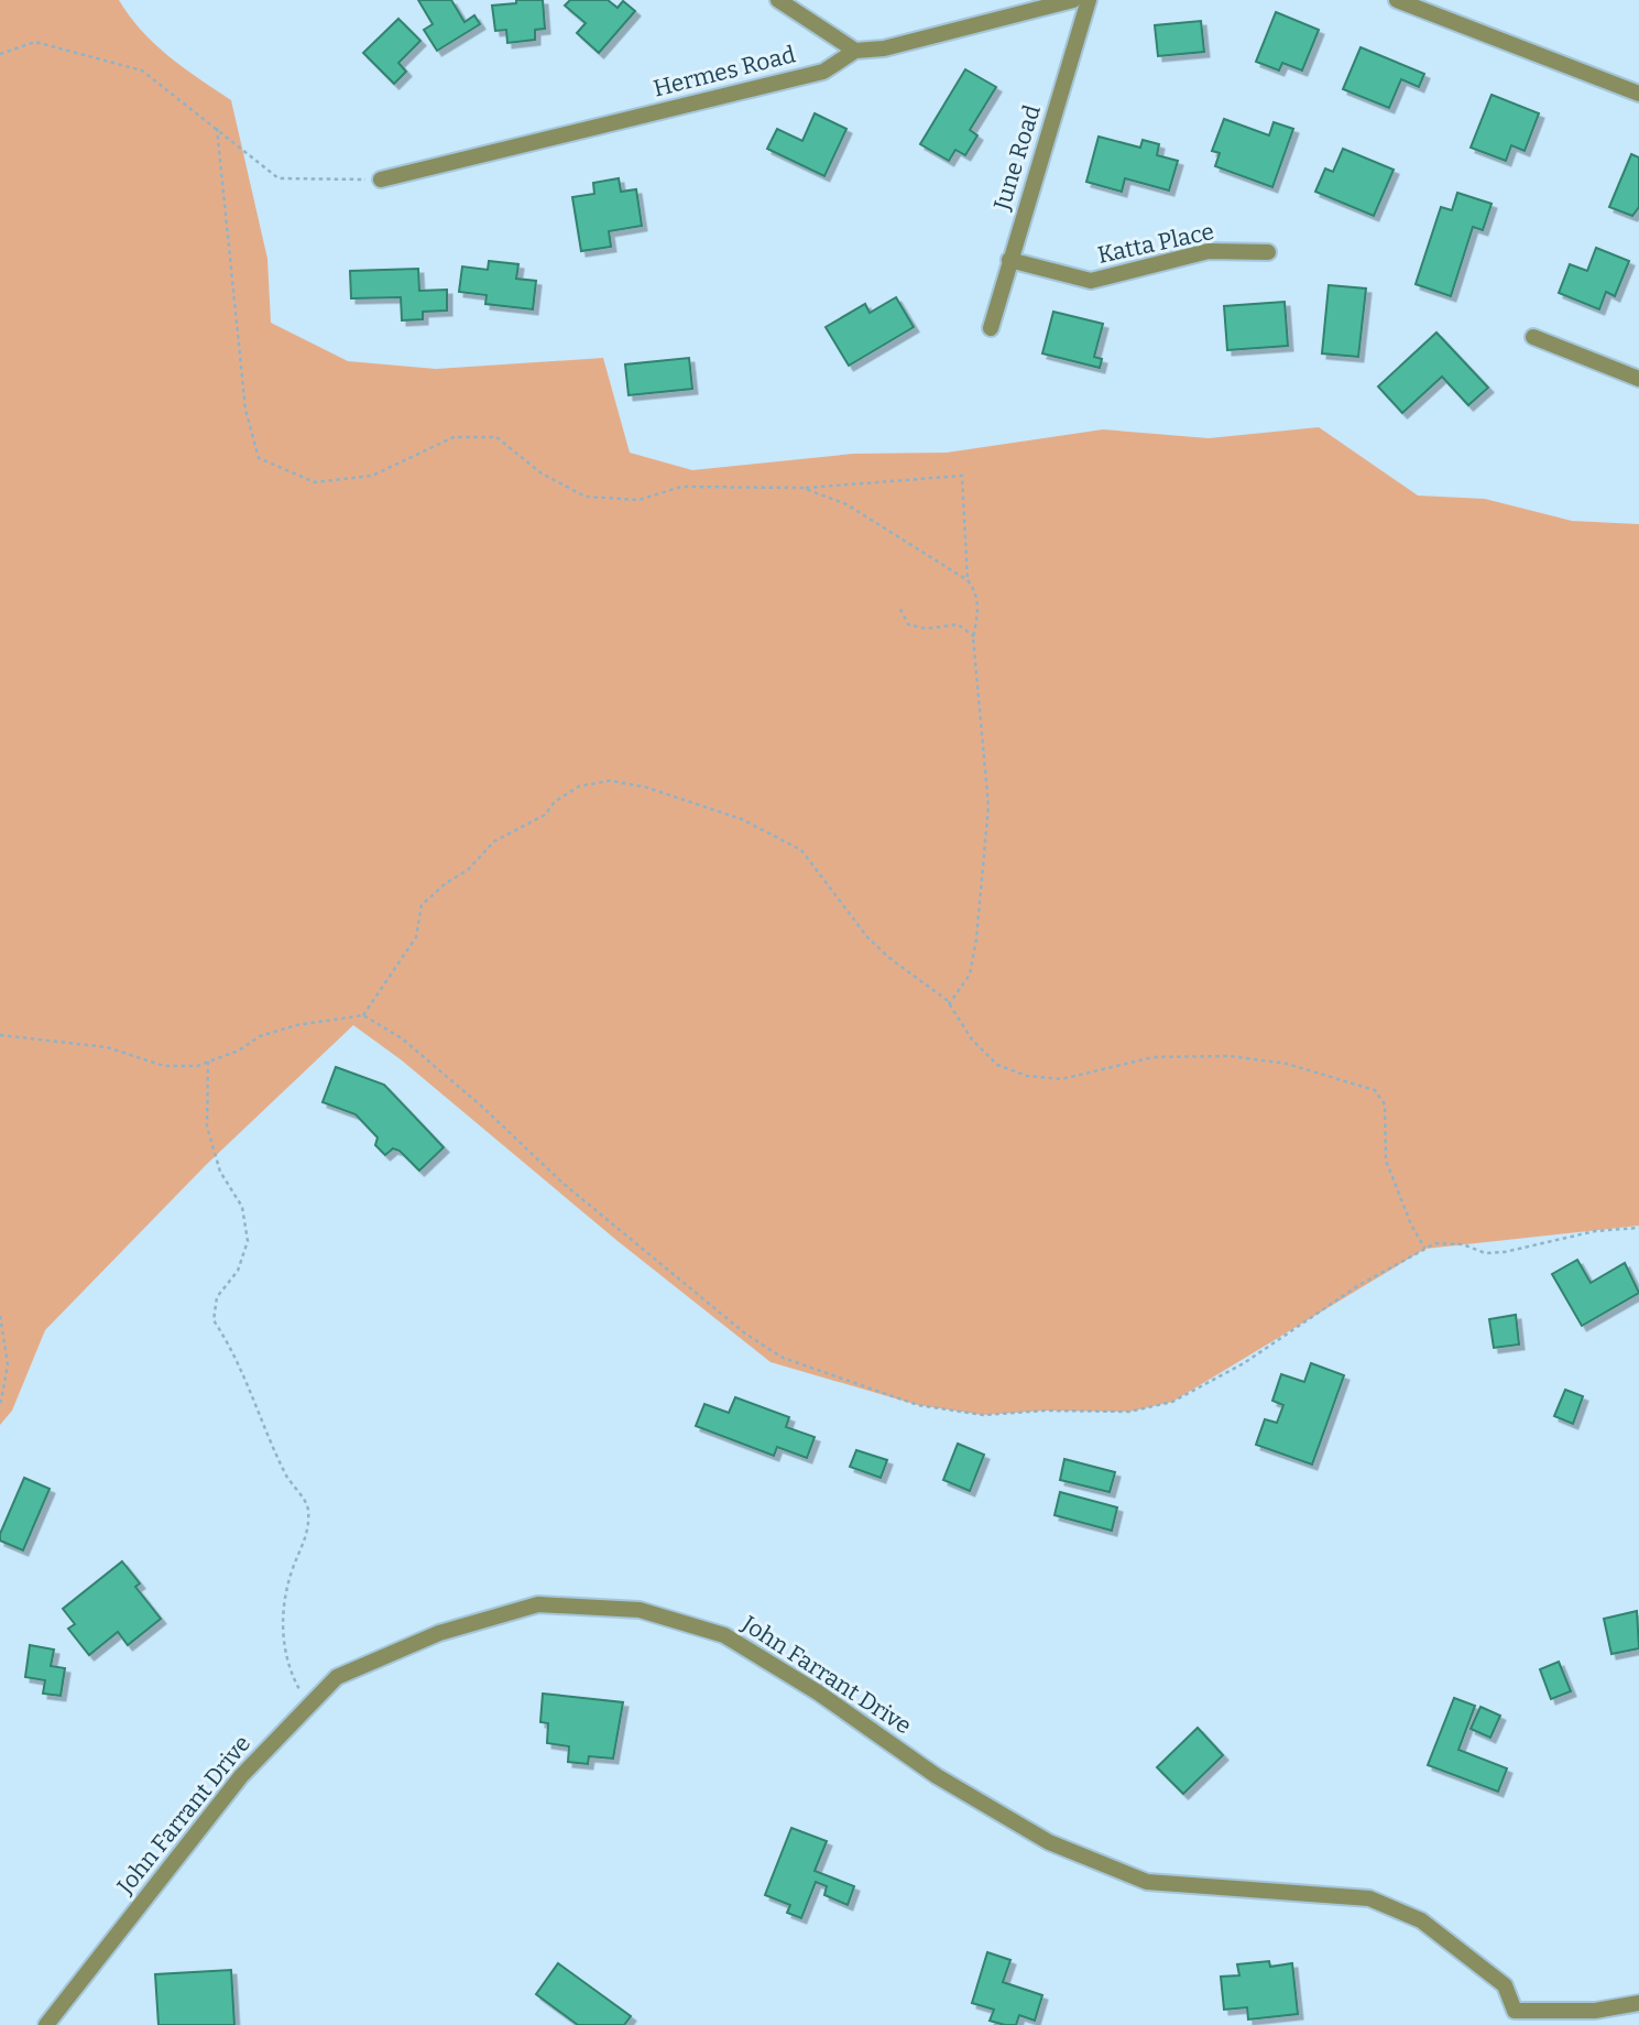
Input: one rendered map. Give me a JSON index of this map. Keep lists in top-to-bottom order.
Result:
{
  "streets": {
    "street": [
      "Hermes Road",
      "June Road",
      "Katta Place",
      "John Farrant Drive"
    ]
  },
  "crossings": [
    ["June Road", "Katta Place"]
  ]
}
